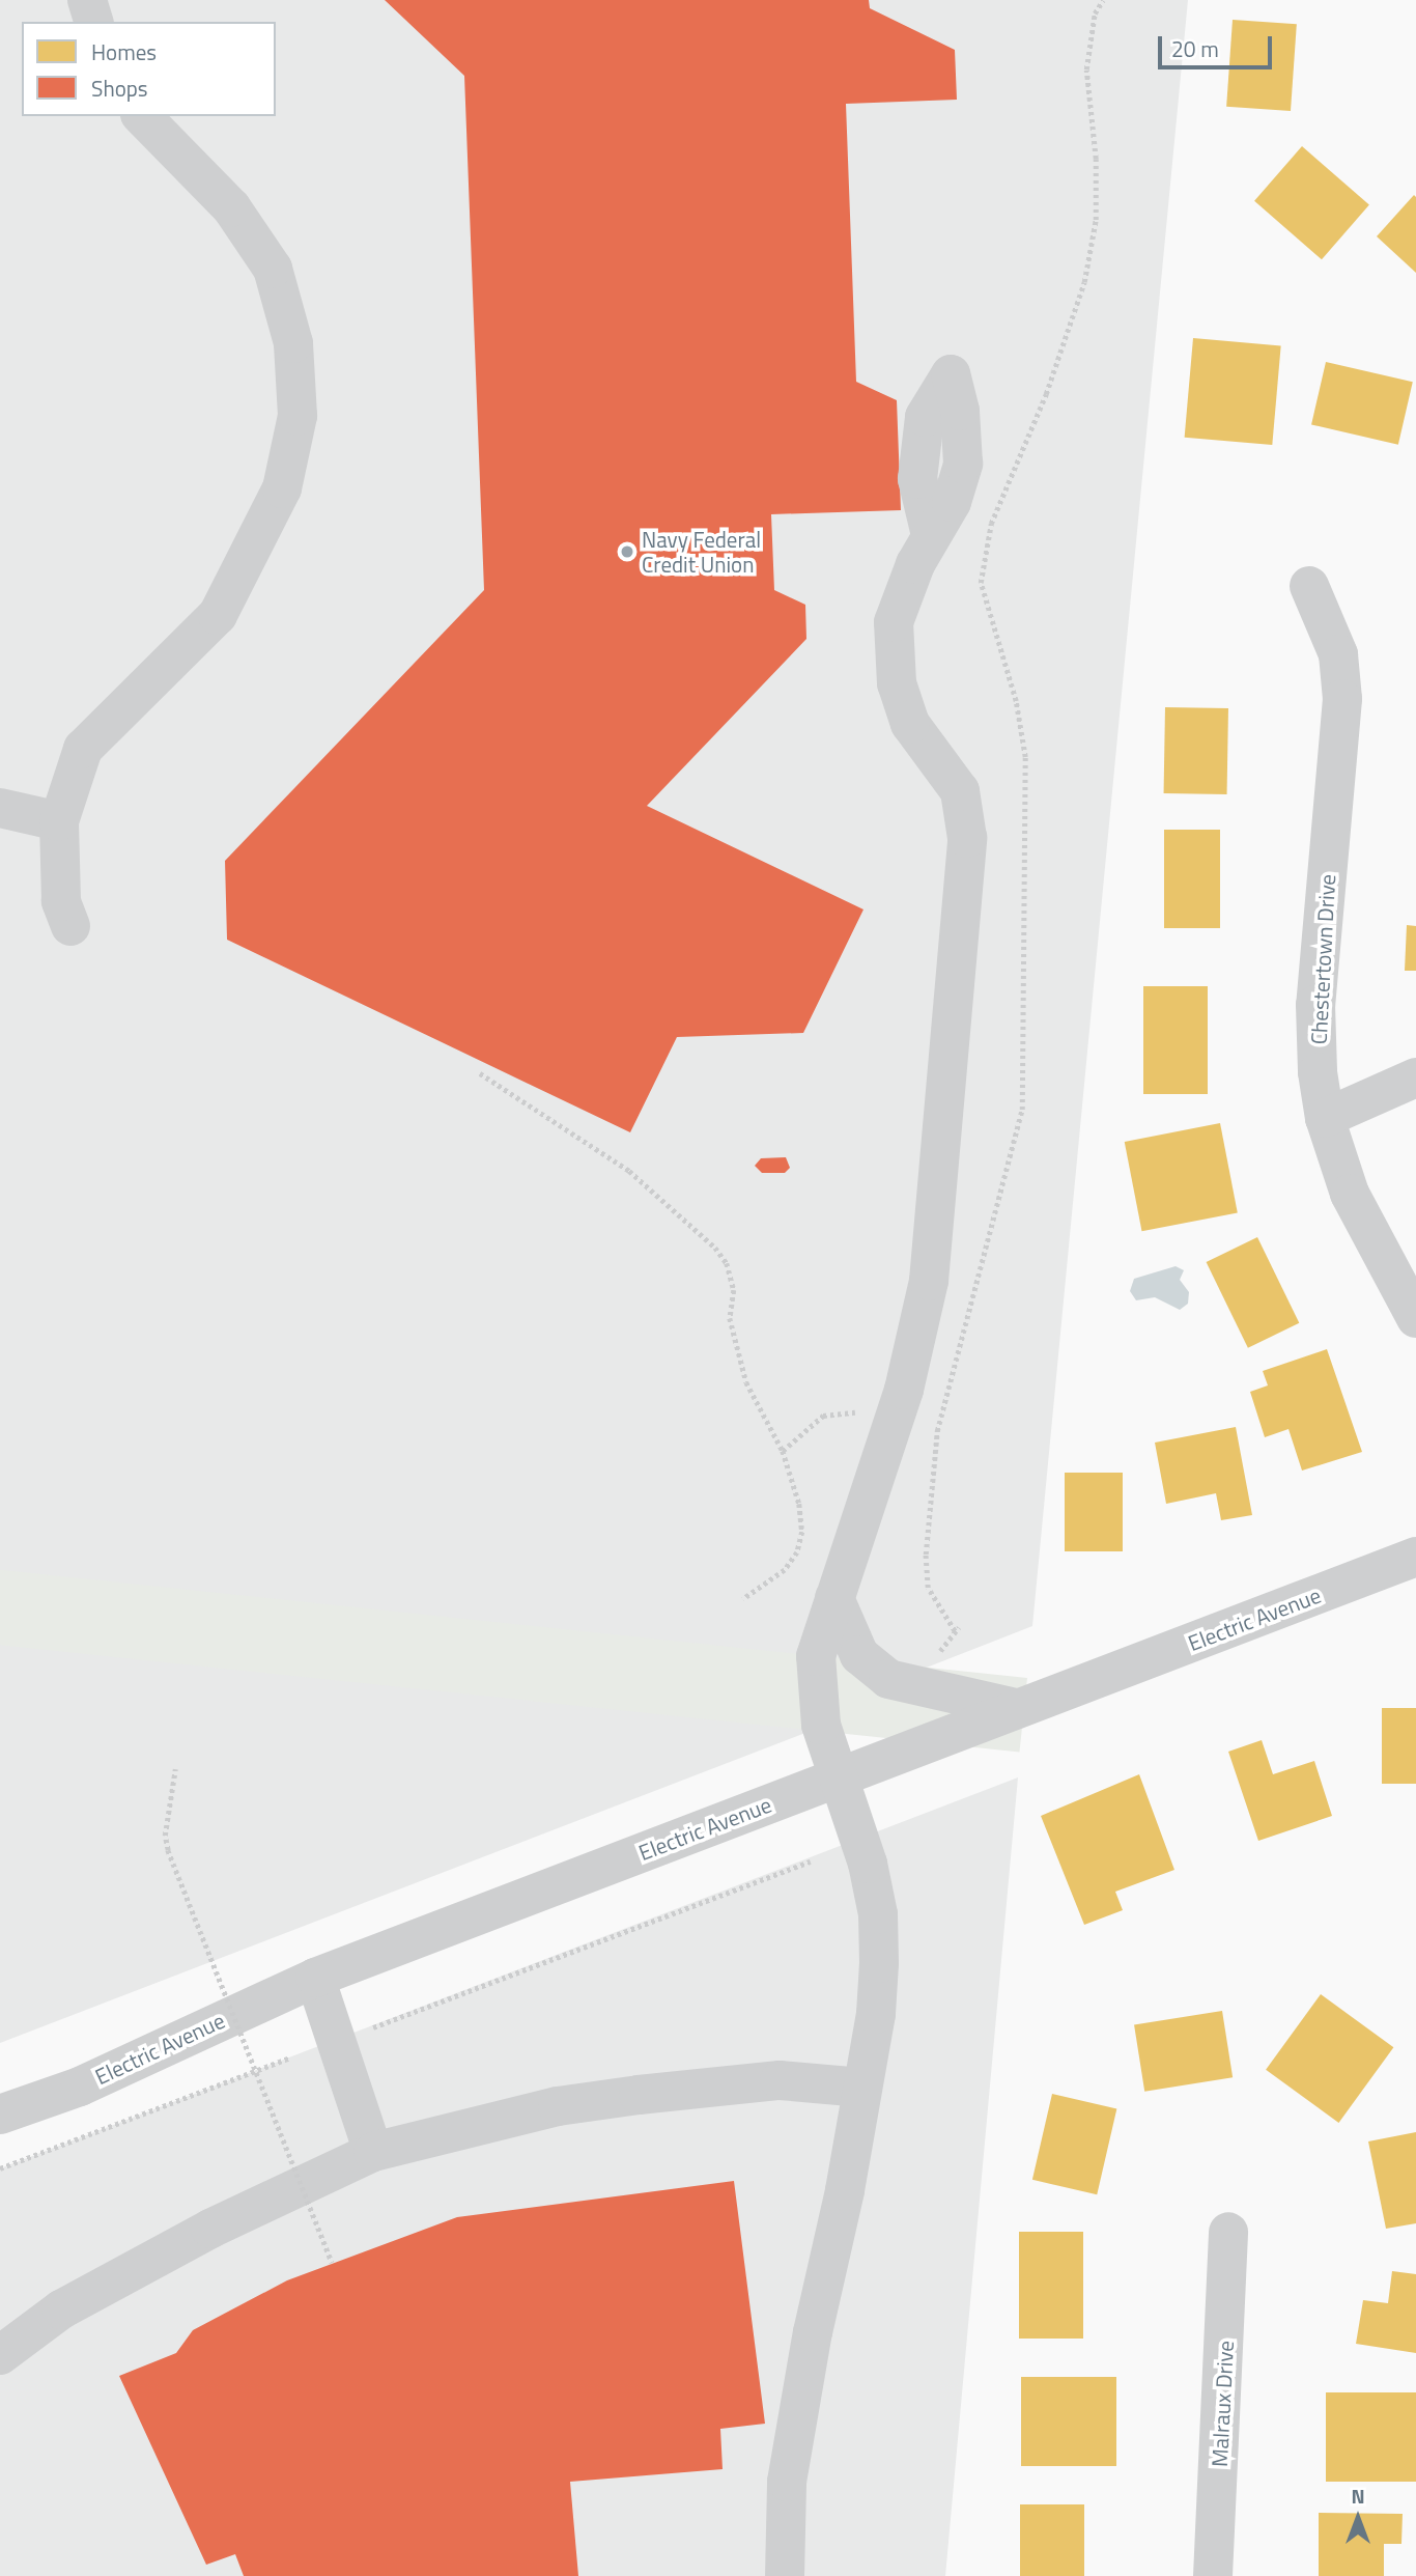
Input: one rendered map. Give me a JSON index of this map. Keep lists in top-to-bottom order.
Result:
{
  "streets": {
    "street": ["Chestertown Drive", "Electric Avenue", "Malraux Drive"]
  },
  "places": ["Navy Federal Credit Union"],
  "legend": ["Homes", "Shops"],
  "scale_bar": "20 m",
  "north": "top"
}
